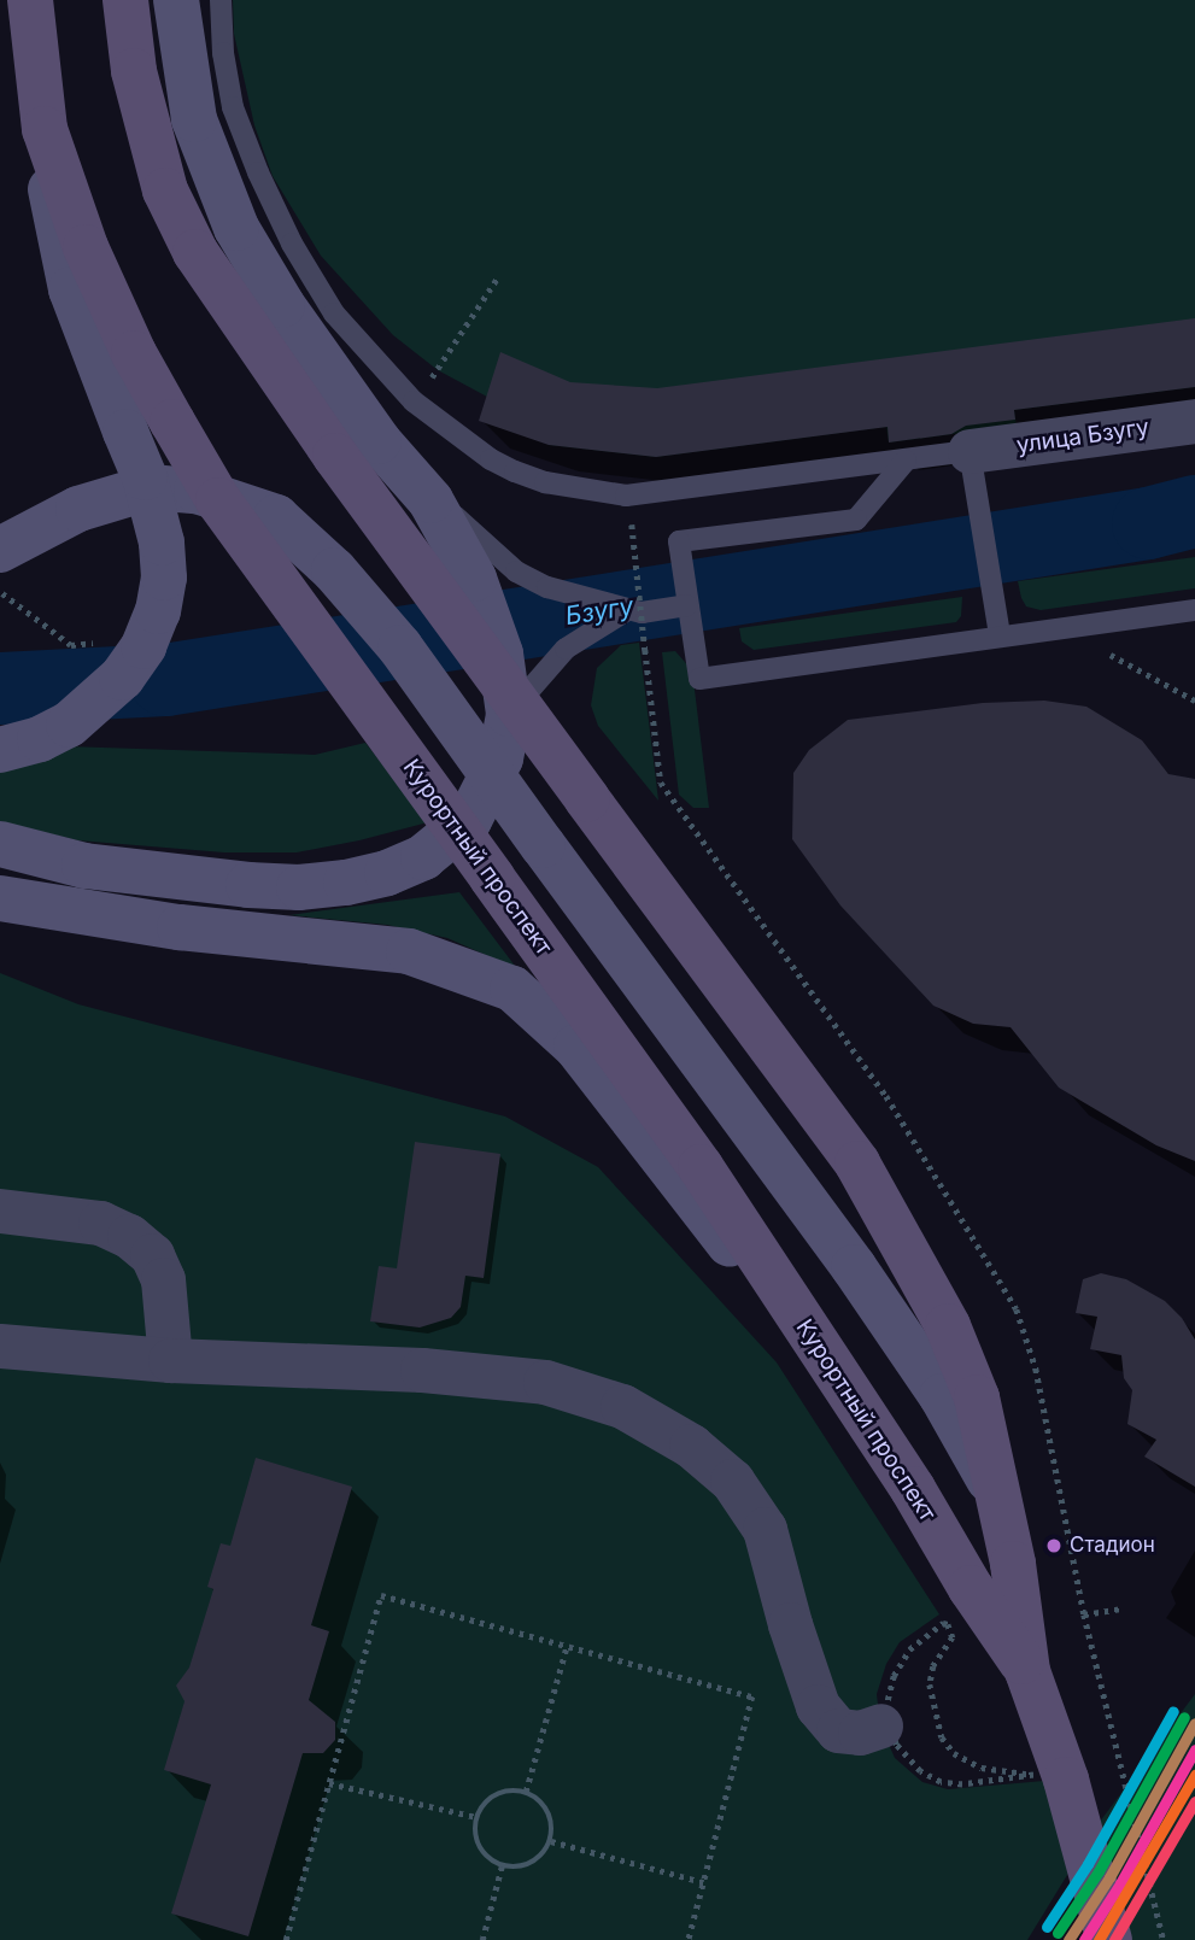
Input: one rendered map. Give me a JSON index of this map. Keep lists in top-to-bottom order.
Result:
{
  "streets": {
    "main road": ["Курортный проспект"],
    "street": ["улица Бзугу"]
  },
  "water": ["Бзугу"],
  "places": ["Стадион"]
}
